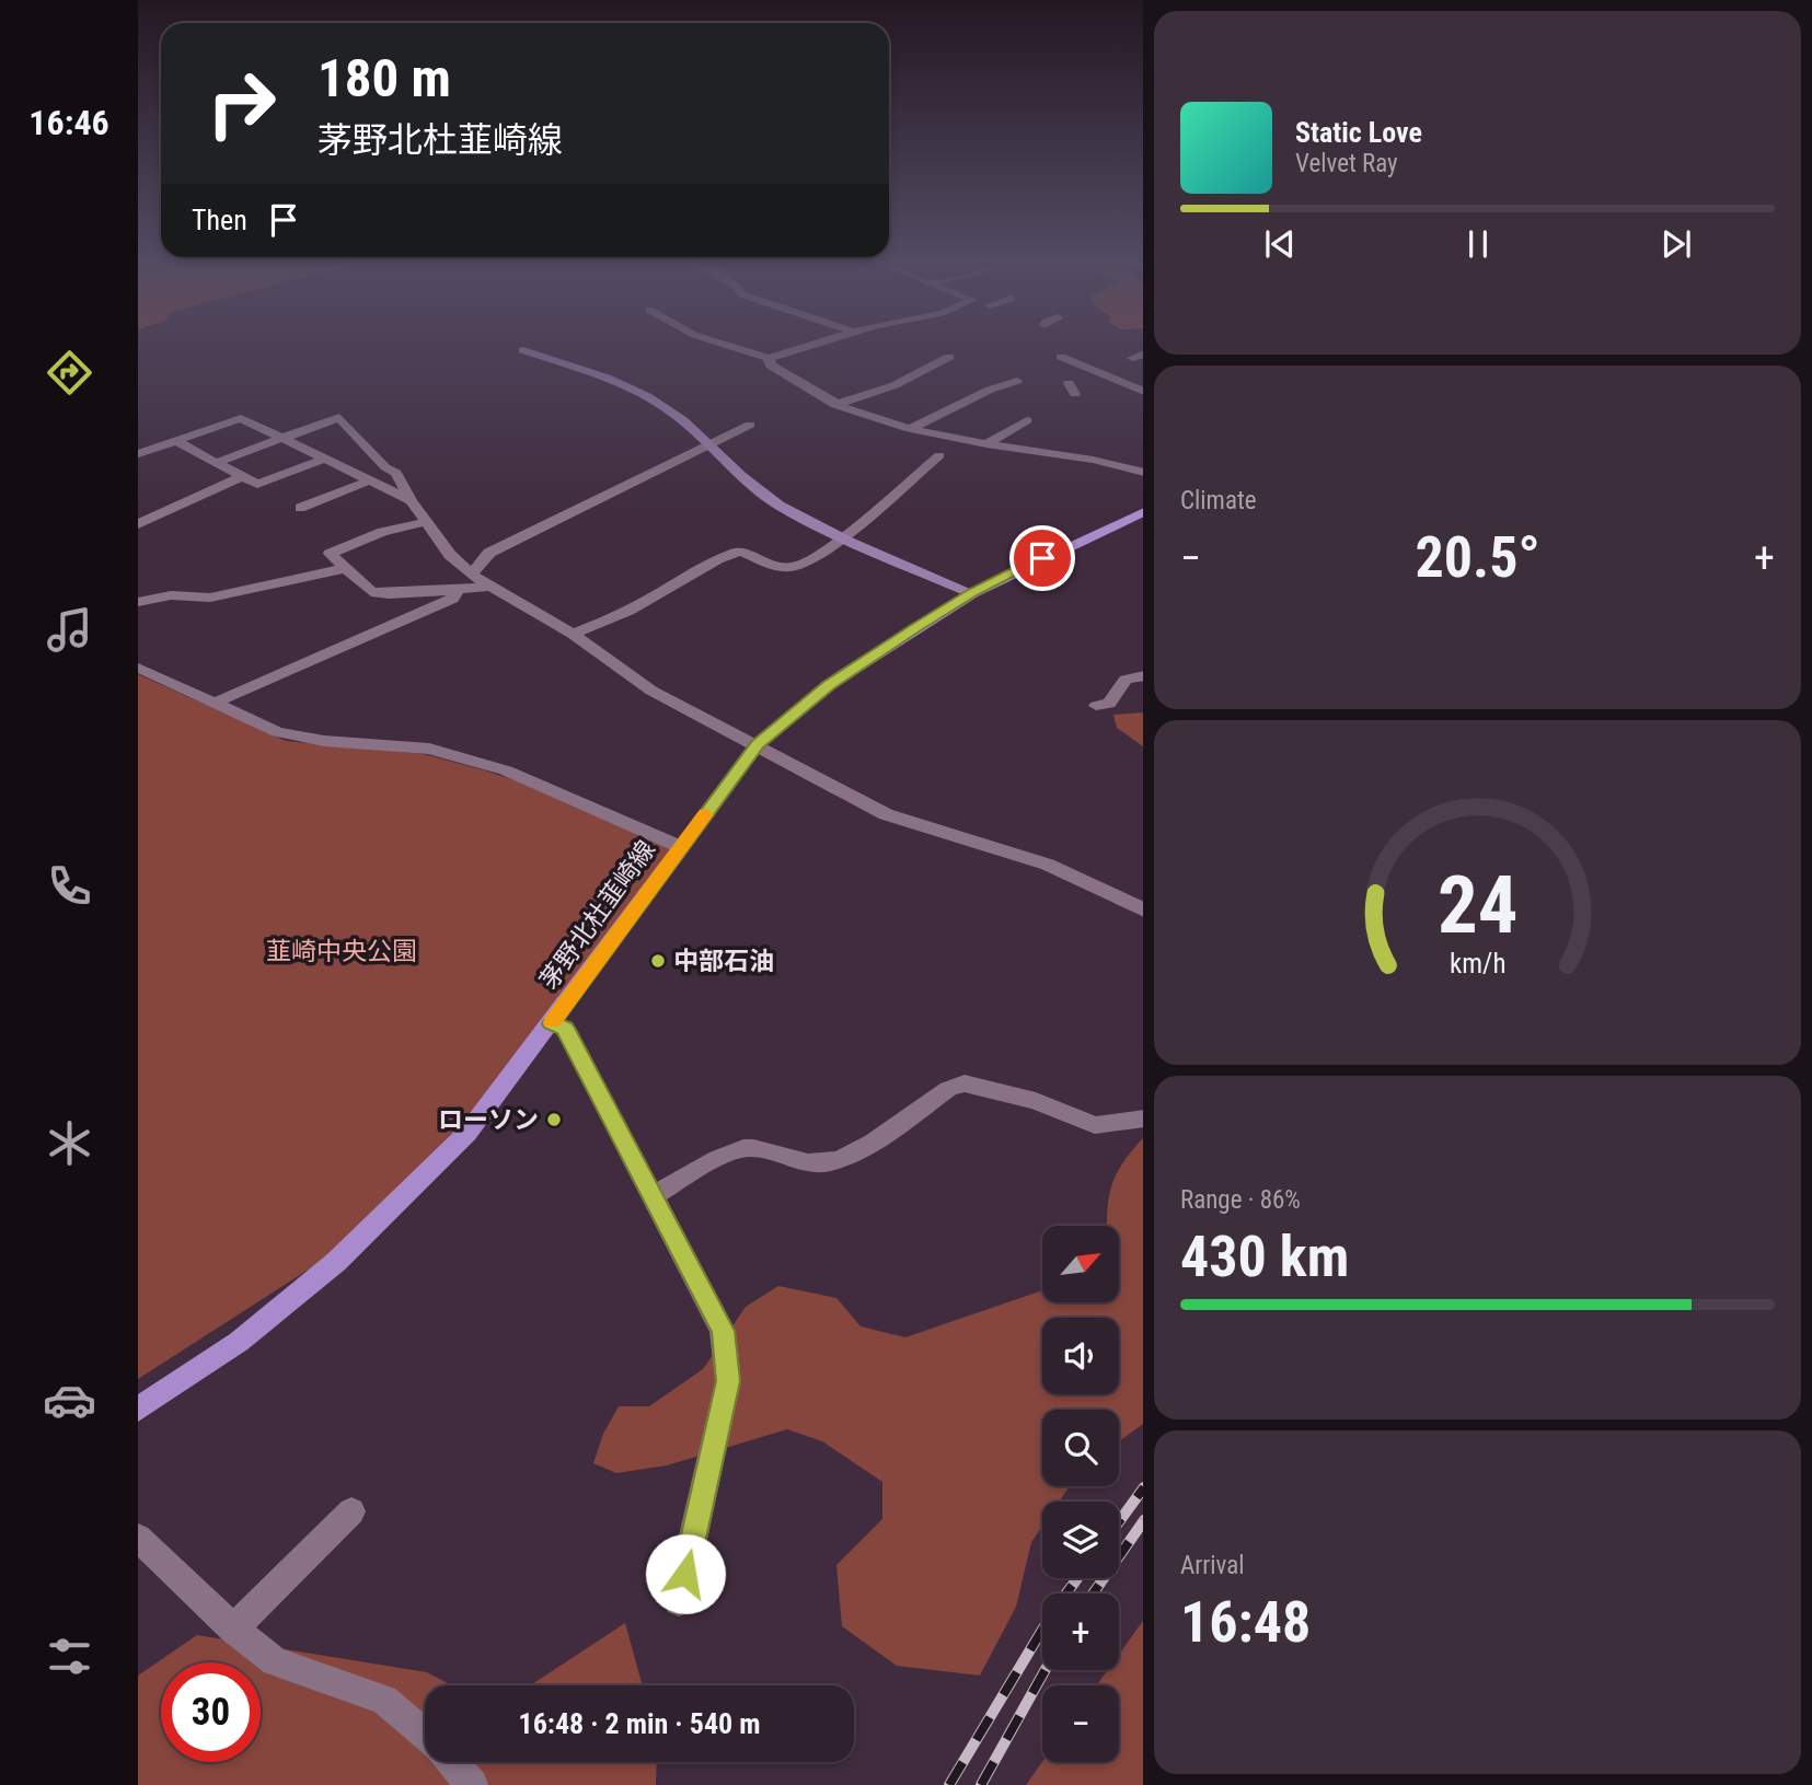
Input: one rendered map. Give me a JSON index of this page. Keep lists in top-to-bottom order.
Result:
{
  "streets": {
    "main road": ["茅野北杜韮崎線"]
  },
  "parks": ["韮崎中央公園"],
  "places": ["中部石油", "ローソン"],
  "north": "top right",
  "page": {
    "tabs": "16:46",
    "turn": ["180 m", "茅野北杜韮崎線"],
    "song": ["Static Love", "Velvet Ray"],
    "then": "Then",
    "tile": [
      "Climate",
      ["Range · 86%", "430 km"],
      ["Arrival", "16:48"]
    ],
    "heat": ["−", "20.5°", "+"],
    "map_buttons": ["+", "−"],
    "limit": "30",
    "trip": "16:48 · 2 min · 540 m",
    "gauge": ["24", "km/h"]
  }
}
